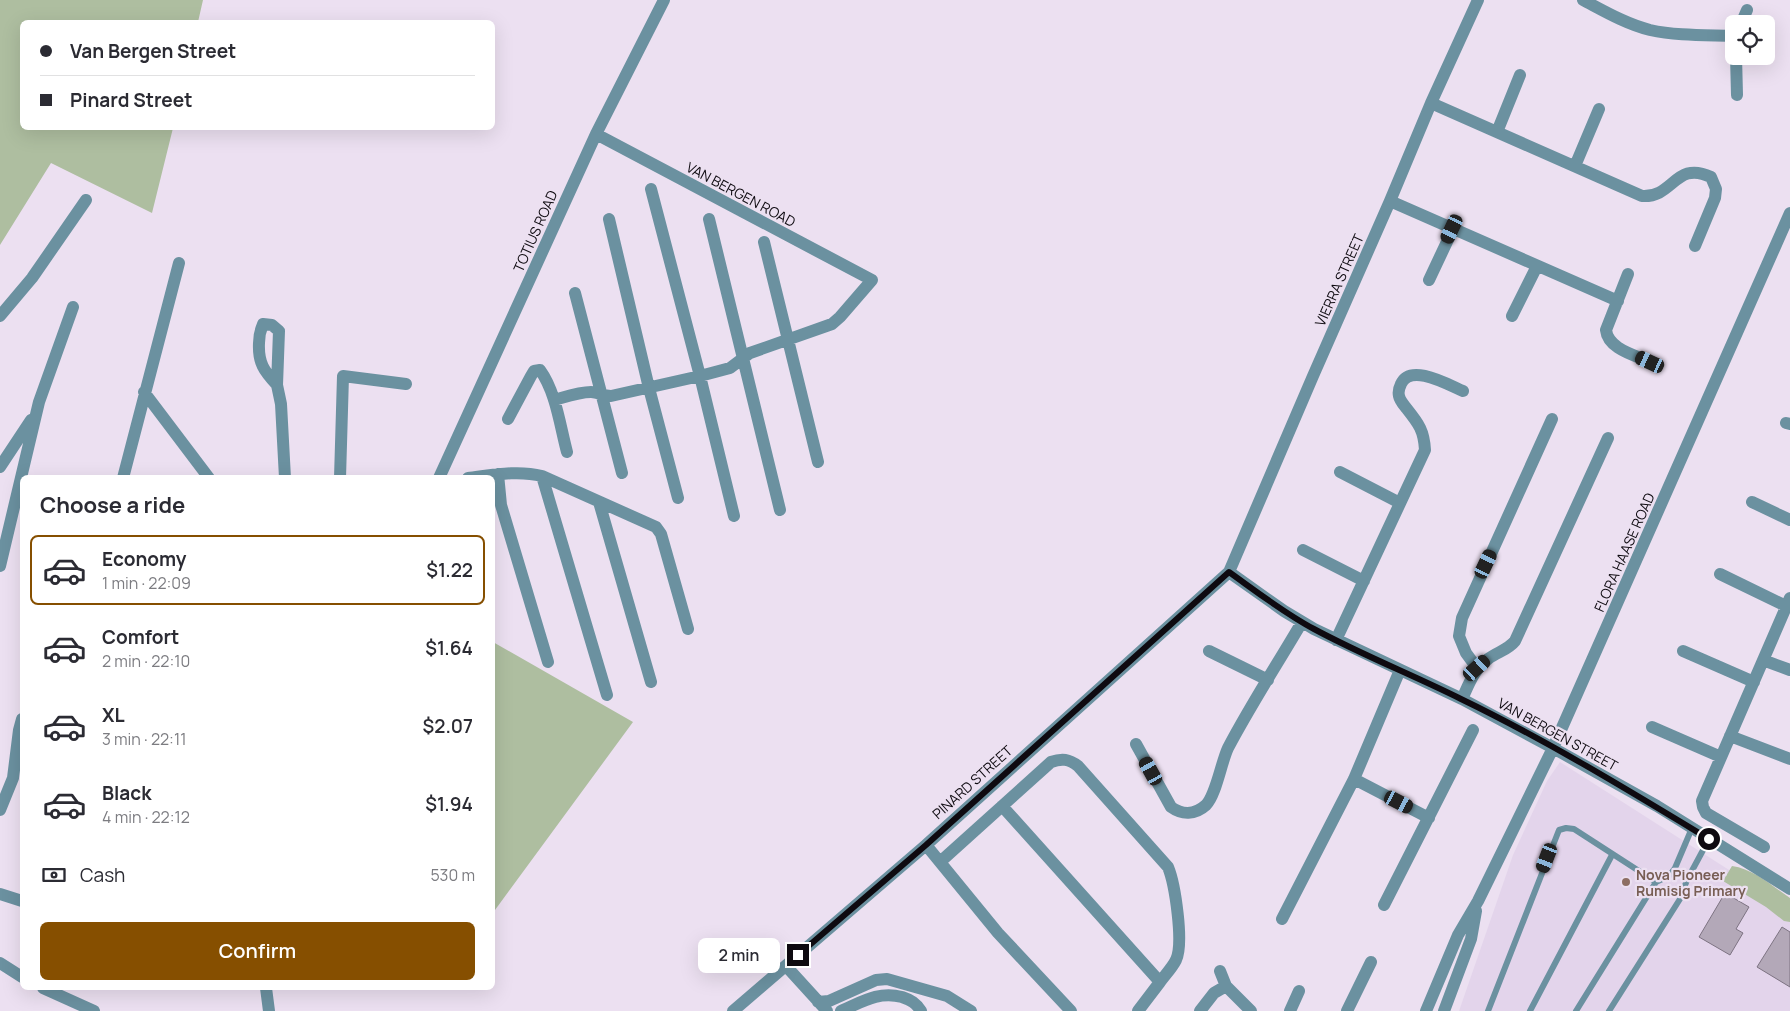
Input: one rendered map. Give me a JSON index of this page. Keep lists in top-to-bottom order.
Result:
{
  "streets": {
    "street": [
      "VAN BERGEN ROAD",
      "TOTIUS ROAD",
      "VIERRA STREET",
      "FLORA HAASE ROAD",
      "VAN BERGEN STREET",
      "PINARD STREET"
    ]
  },
  "crossings": [
    ["VAN BERGEN ROAD", "TOTIUS ROAD"],
    ["VIERRA STREET", "VAN BERGEN STREET"],
    ["VIERRA STREET", "PINARD STREET"],
    ["FLORA HAASE ROAD", "VAN BERGEN STREET"],
    ["VAN BERGEN STREET", "PINARD STREET"]
  ],
  "places": ["Nova Pioneer Rumisig Primary"],
  "page": {
    "banner": ["Van Bergen Street", "Pinard Street"],
    "heading": "Choose a ride",
    "list": [
      {
        "name": "Economy",
        "note": "1 min · 22:09",
        "value": "$1.22"
      },
      {
        "name": "Comfort",
        "note": "2 min · 22:10",
        "value": "$1.64"
      },
      {
        "name": "XL",
        "note": "3 min · 22:11",
        "value": "$2.07"
      },
      {
        "name": "Black",
        "note": "4 min · 22:12",
        "value": "$1.94"
      }
    ],
    "pay": ["Cash", "530 m"],
    "buttons": "Confirm",
    "bubble": "2 min"
  }
}
